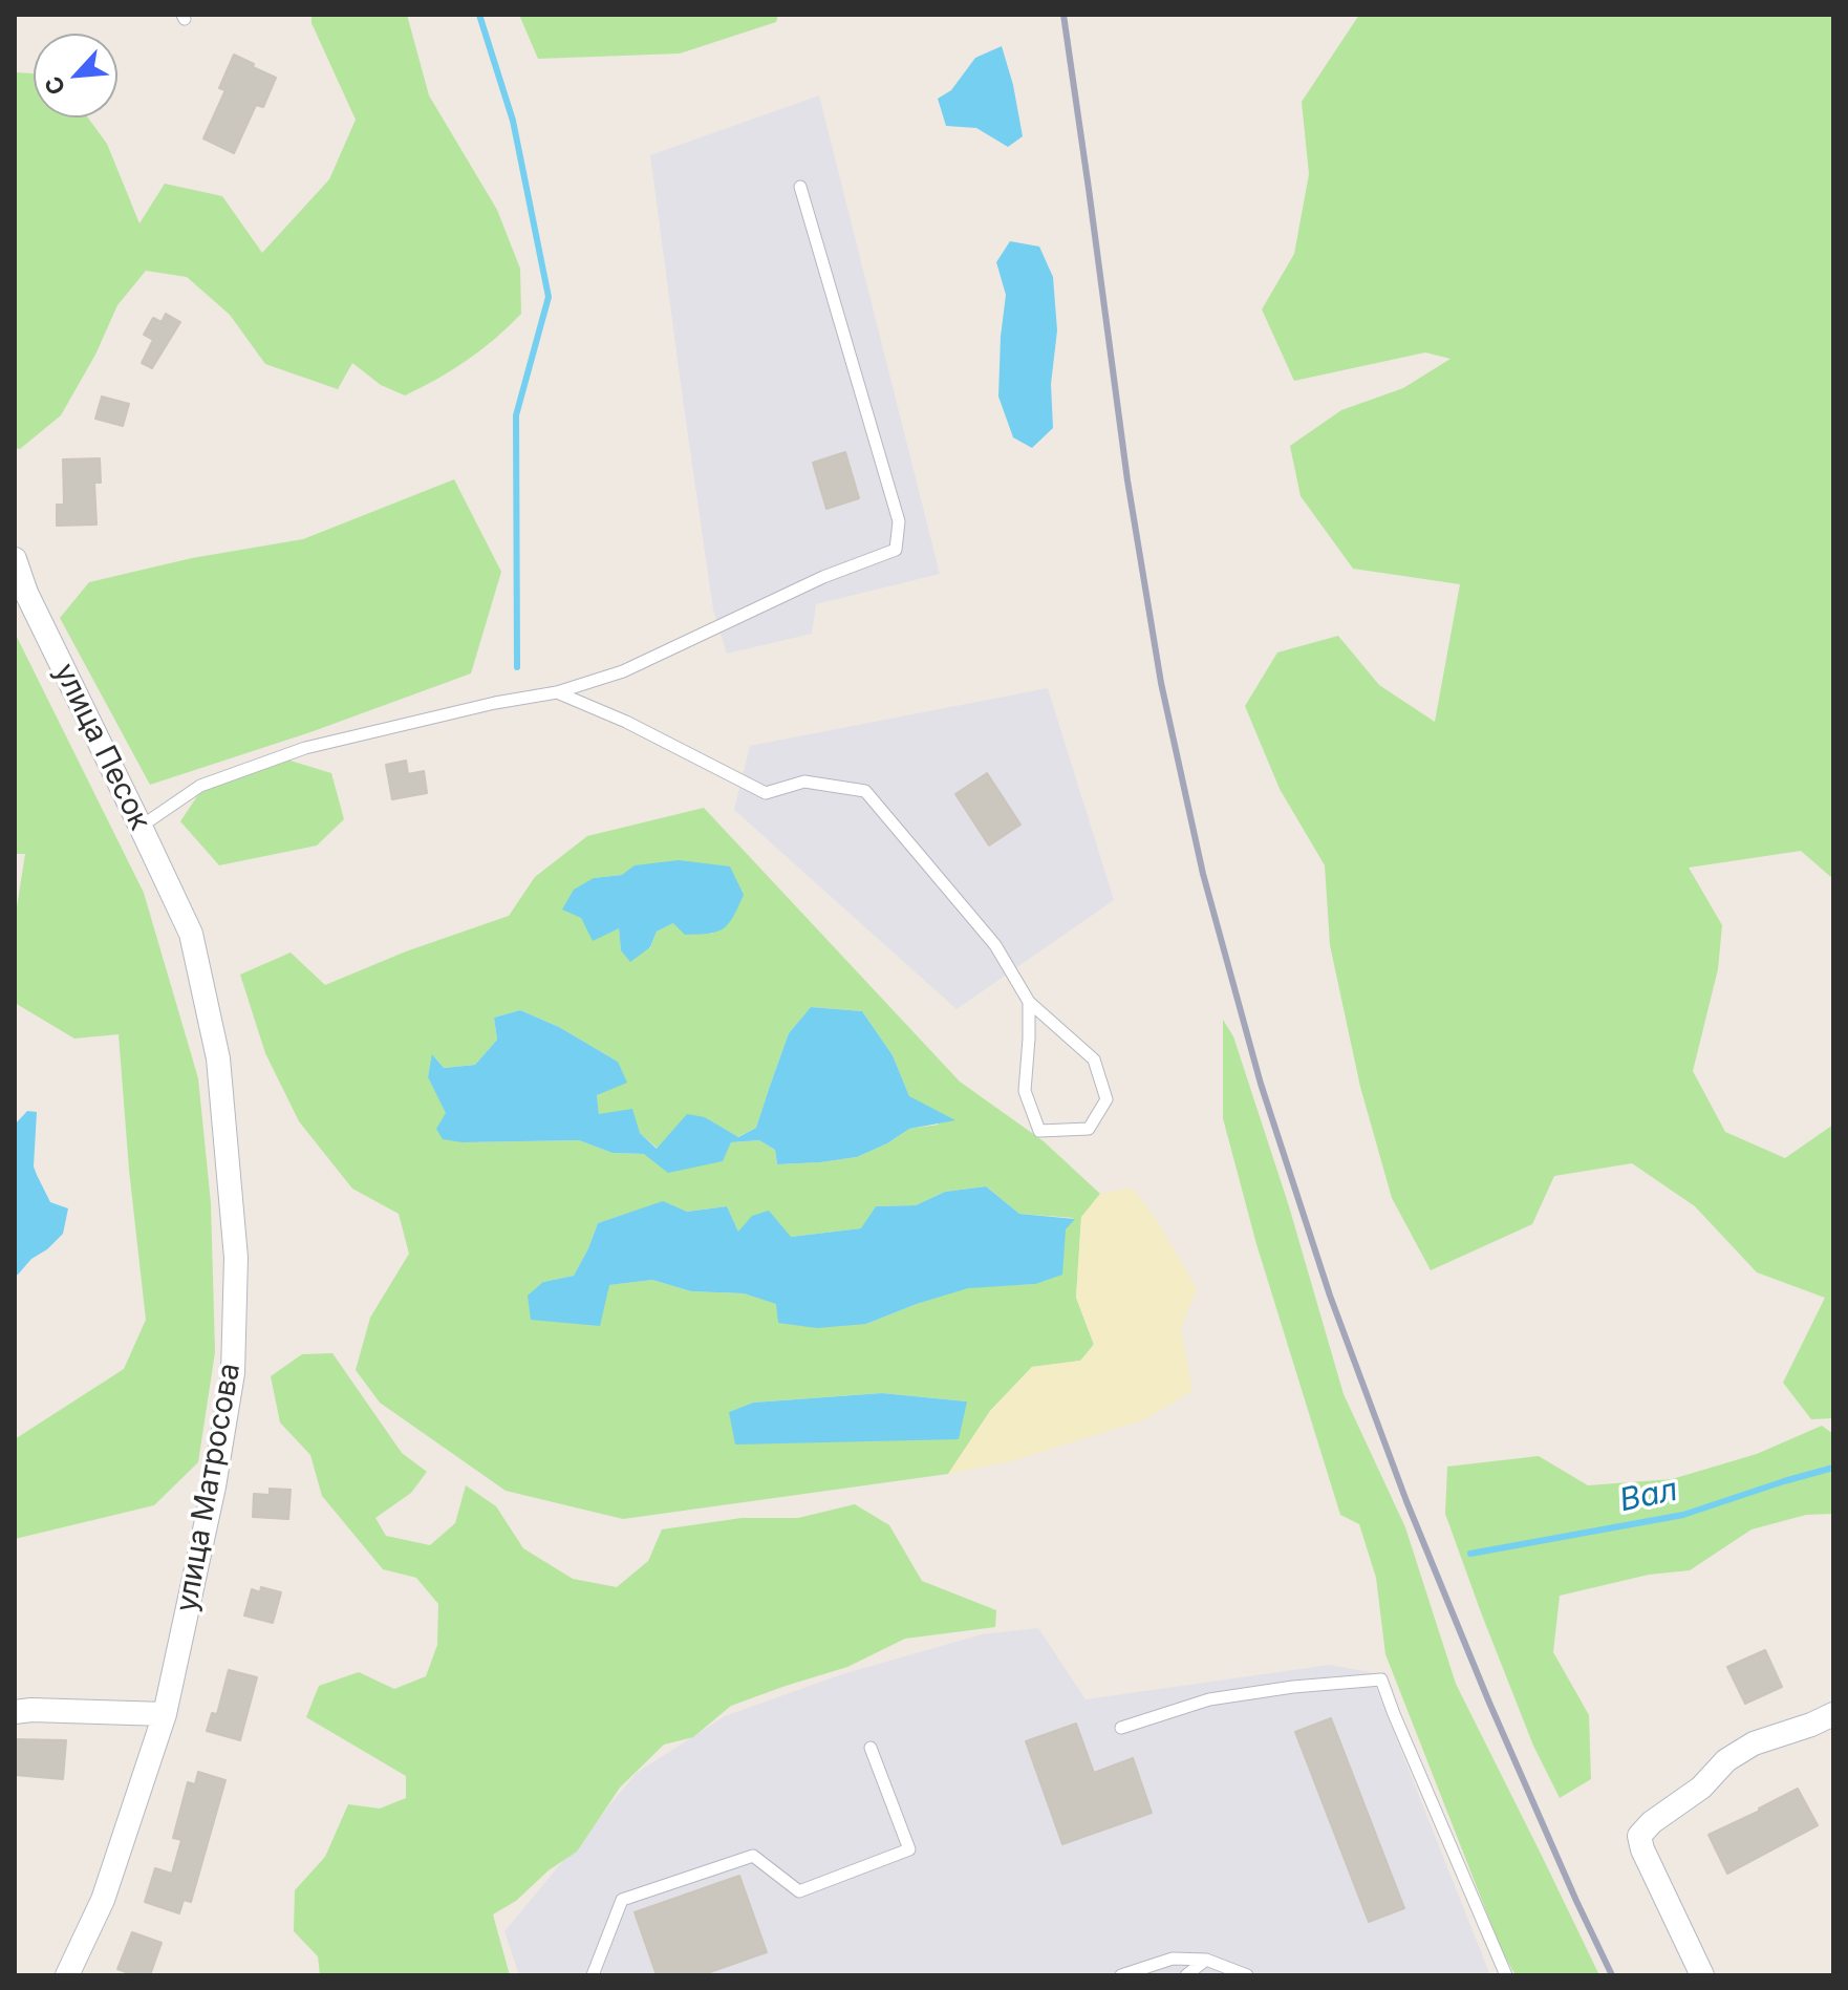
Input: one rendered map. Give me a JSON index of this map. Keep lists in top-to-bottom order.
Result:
{
  "streets": {
    "street": ["улица Песок", "улица Матросова"]
  },
  "crossings": [
    ["улица Песок", "улица Матросова"]
  ],
  "water": ["Вал"],
  "north": "bottom left"
}
